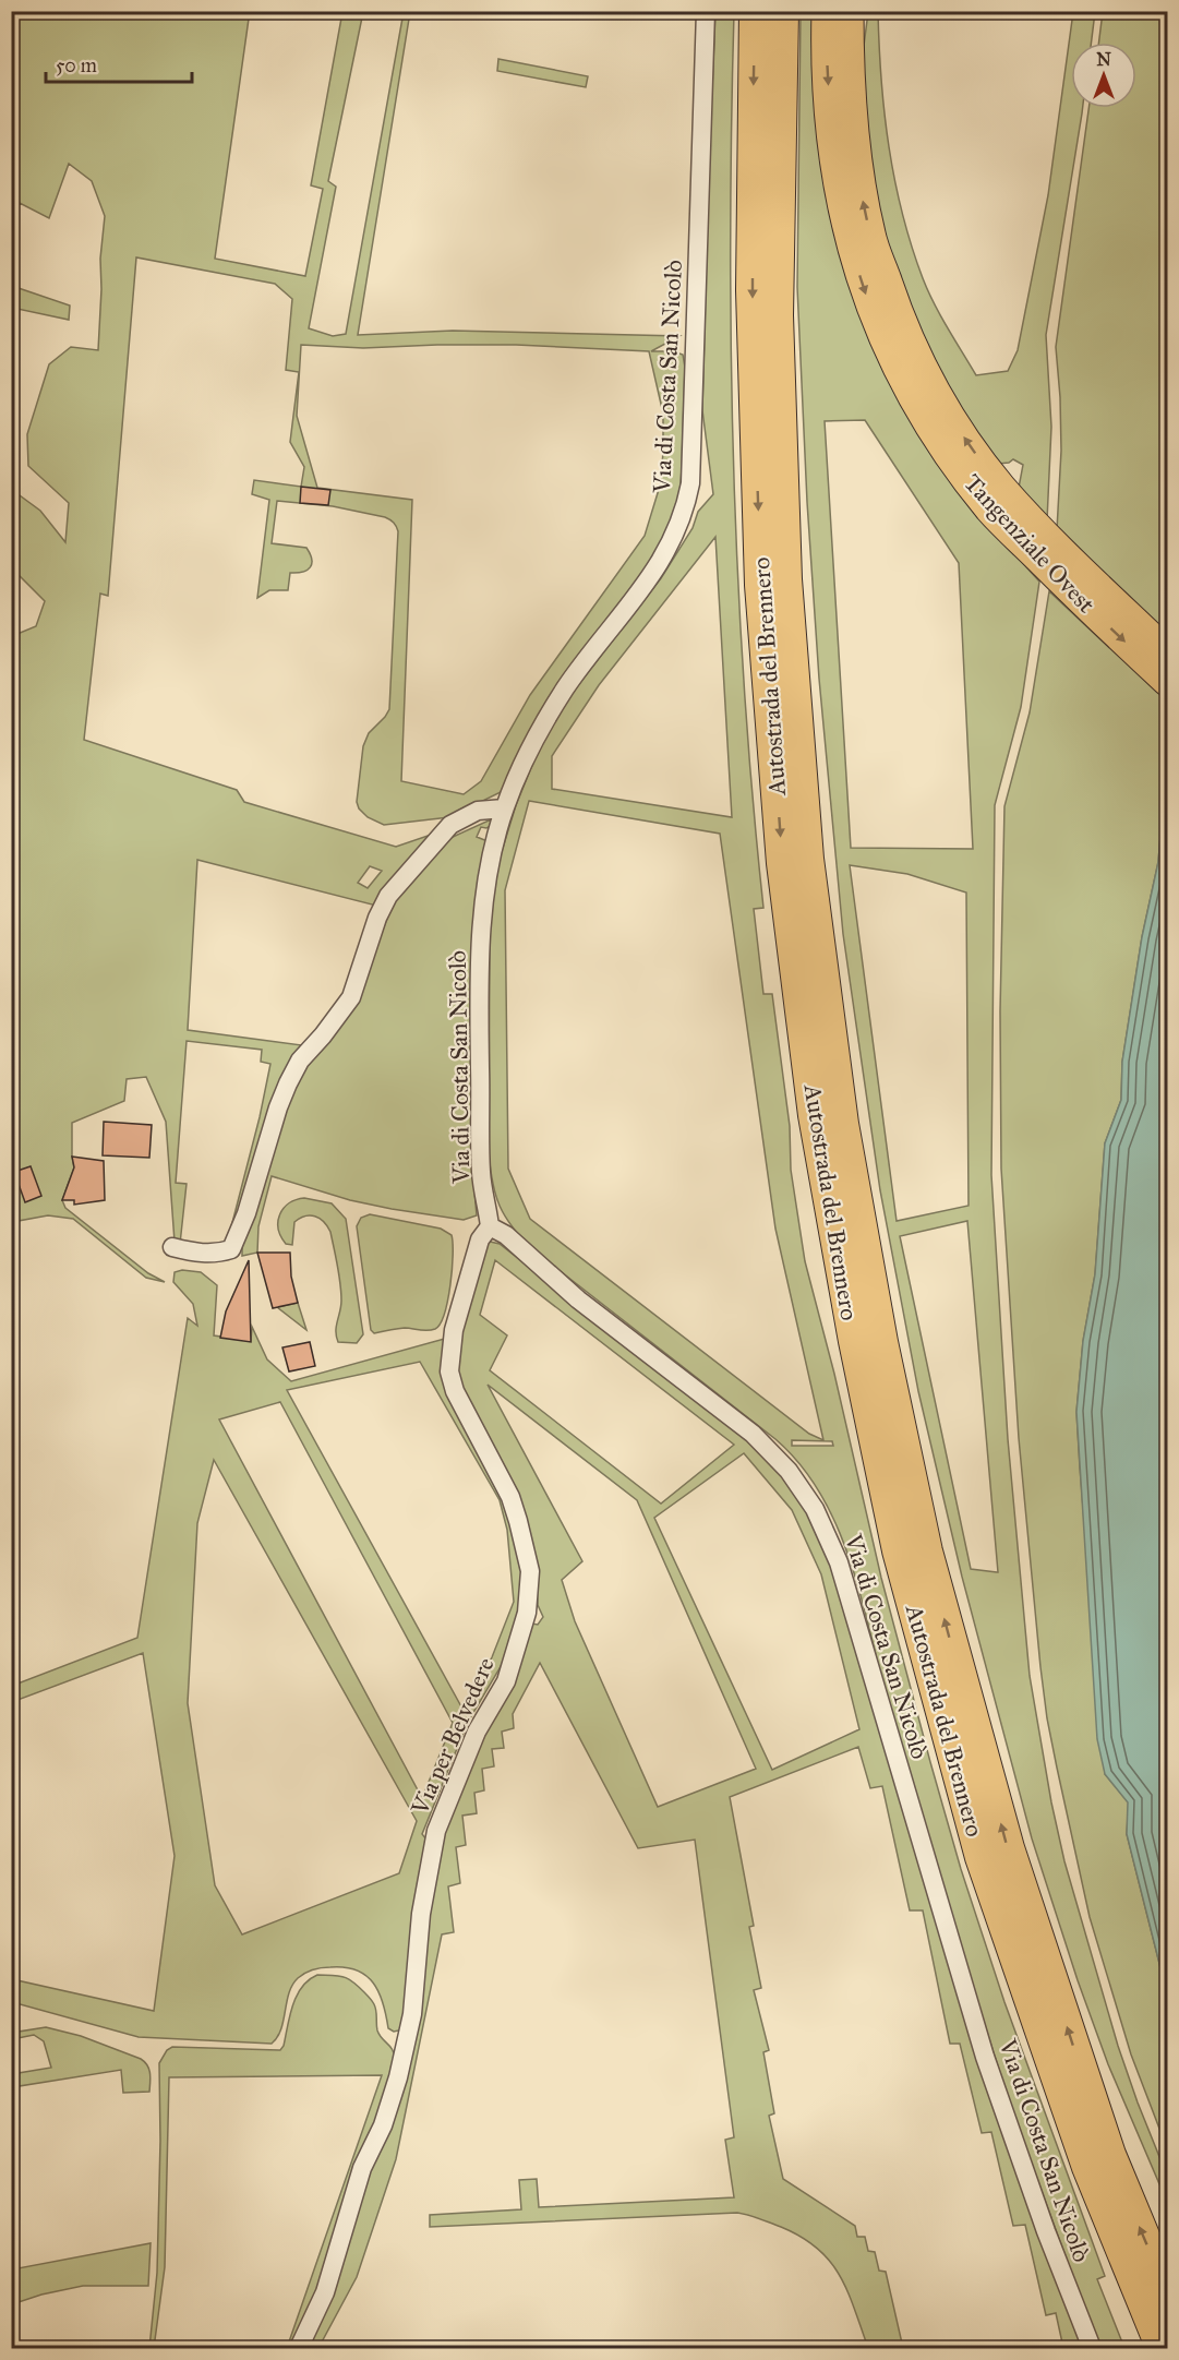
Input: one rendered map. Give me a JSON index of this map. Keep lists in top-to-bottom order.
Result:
{
  "streets": {
    "highway": ["Tangenziale Ovest", "Autostrada del Brennero"],
    "street": ["Via di Costa San Nicolò", "Via per Belvedere"]
  },
  "crossings": [
    ["Via di Costa San Nicolò", "Via per Belvedere"]
  ],
  "scale_bar": "50 m",
  "north": "top"
}
